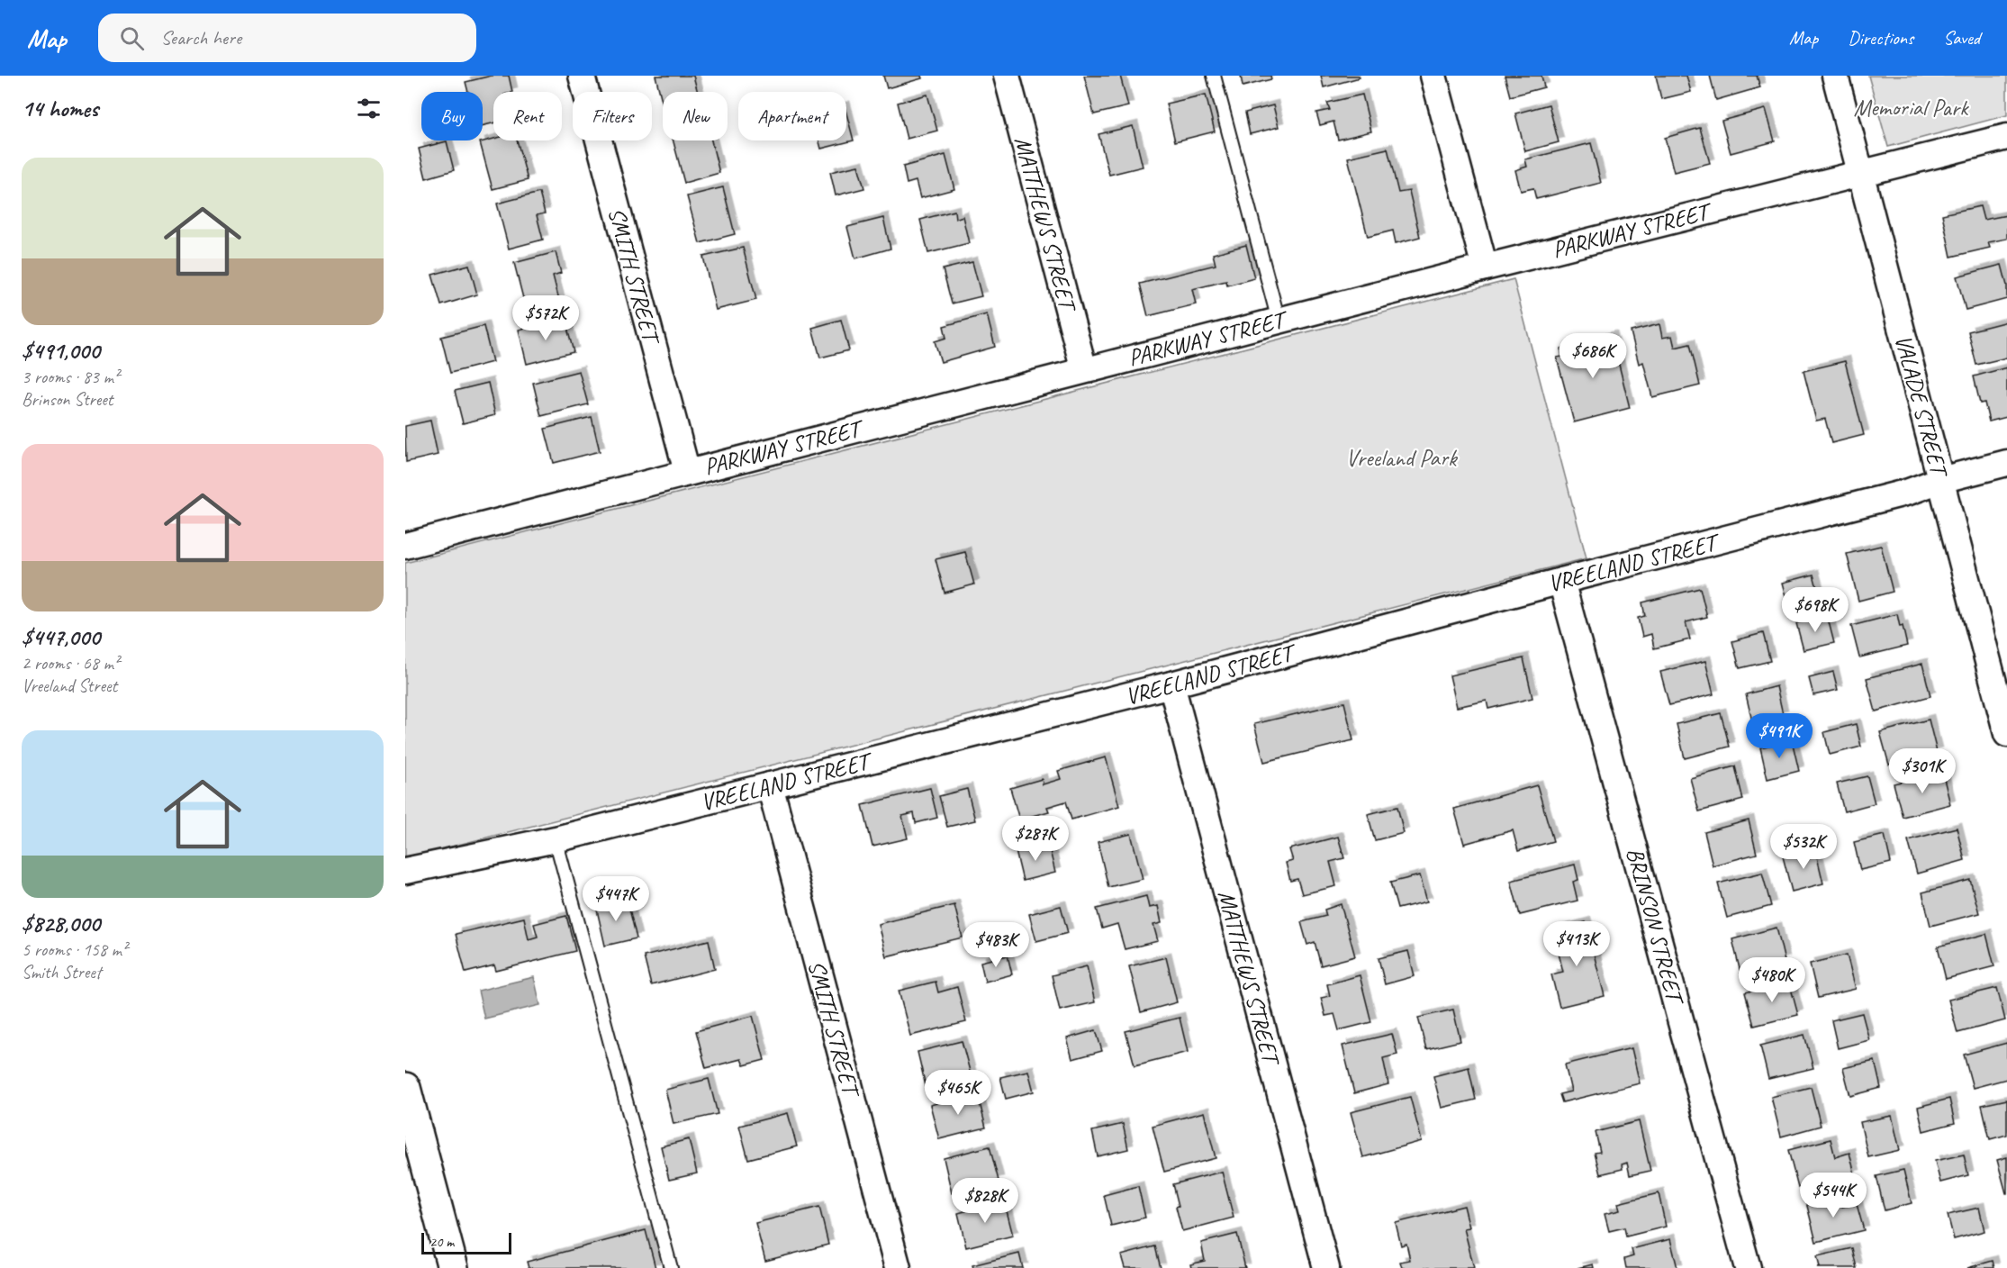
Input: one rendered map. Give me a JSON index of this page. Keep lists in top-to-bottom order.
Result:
{
  "streets": {
    "street": [
      "MATTHEWS STREET",
      "PARKWAY STREET",
      "SMITH STREET",
      "VALADE STREET",
      "VREELAND STREET",
      "BRINSON STREET"
    ]
  },
  "crossings": [
    ["MATTHEWS STREET", "PARKWAY STREET"],
    ["MATTHEWS STREET", "VREELAND STREET"],
    ["PARKWAY STREET", "SMITH STREET"],
    ["PARKWAY STREET", "VALADE STREET"],
    ["SMITH STREET", "VREELAND STREET"],
    ["VALADE STREET", "VREELAND STREET"],
    ["VREELAND STREET", "BRINSON STREET"]
  ],
  "parks": ["Memorial Park", "Vreeland Park"],
  "scale_bar": "20 m",
  "page": {
    "header": "Map",
    "search": "Search here",
    "nav": ["Map", "Directions", "Saved"],
    "heading": "14 homes",
    "chip": [
      "Buy",
      "Rent",
      "Filters",
      "New",
      "Apartment"
    ],
    "list": [
      {
        "name": "$491,000",
        "note": "3 rooms · 83 m² · Brinson Street"
      },
      {
        "name": "$447,000",
        "note": "2 rooms · 68 m² · Vreeland Street"
      },
      {
        "name": "$828,000",
        "note": "5 rooms · 158 m² · Smith Street"
      }
    ],
    "price": [
      "$572K",
      "$686K",
      "$698K",
      "$491K",
      "$301K",
      "$287K",
      "$532K",
      "$447K",
      "$413K",
      "$483K",
      "$480K",
      "$465K",
      "$544K",
      "$828K"
    ],
    "scale": "20 m"
  }
}
